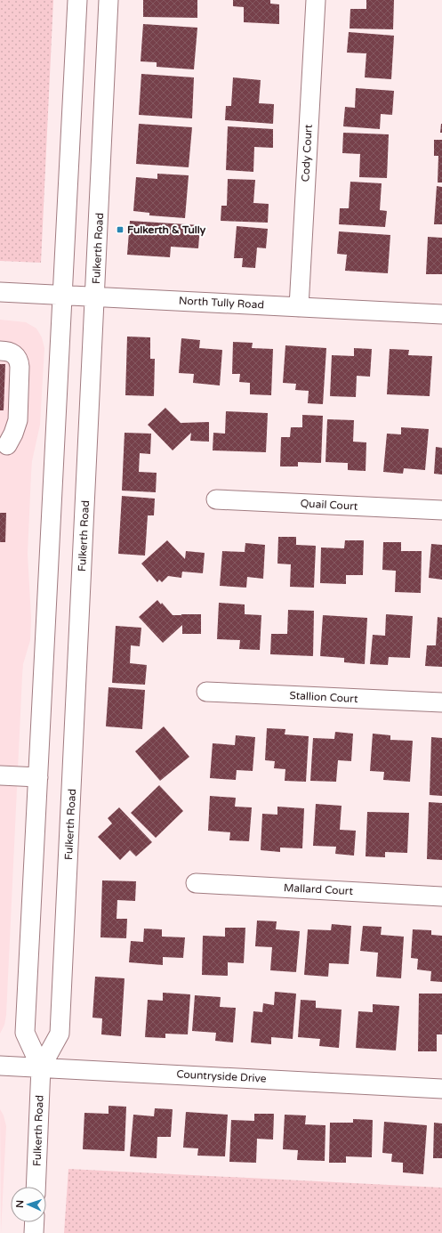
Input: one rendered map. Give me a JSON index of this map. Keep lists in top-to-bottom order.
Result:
{
  "streets": {
    "street": [
      "Cody Court",
      "Fulkerth Road",
      "North Tully Road",
      "Quail Court",
      "Stallion Court",
      "Mallard Court",
      "Countryside Drive"
    ]
  },
  "crossings": [
    ["Cody Court", "North Tully Road"],
    ["Fulkerth Road", "North Tully Road"],
    ["Fulkerth Road", "Countryside Drive"]
  ],
  "places": {
    "transit": ["Fulkerth & Tully"]
  },
  "north": "left"
}
